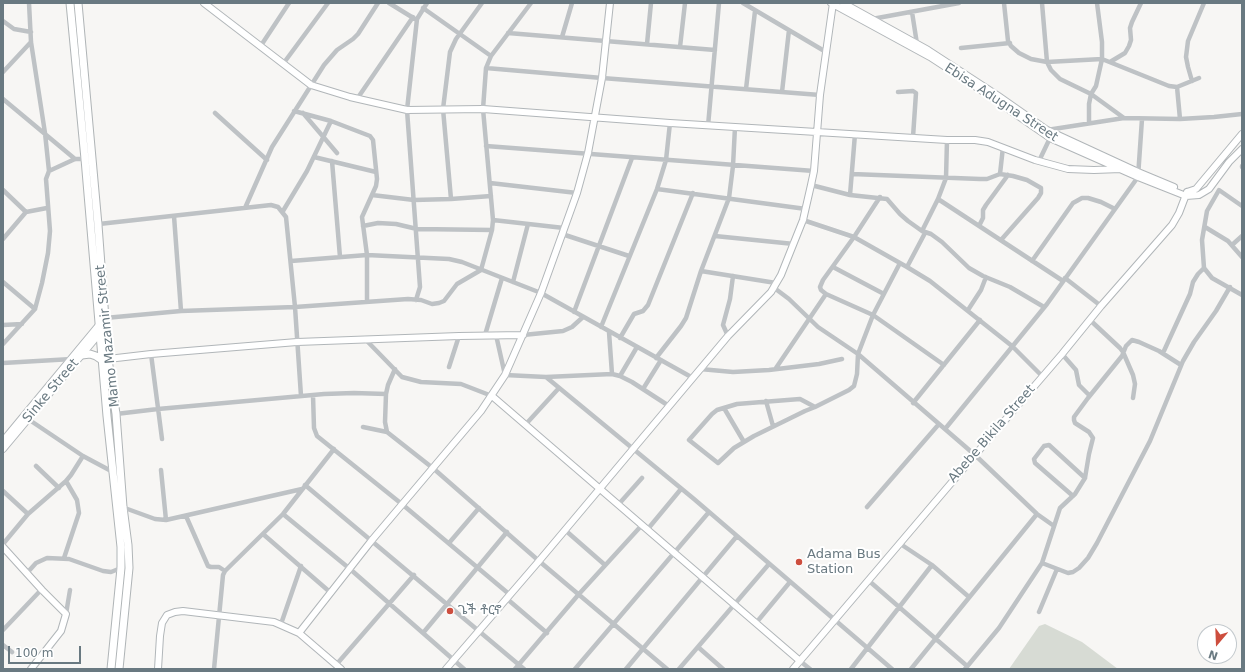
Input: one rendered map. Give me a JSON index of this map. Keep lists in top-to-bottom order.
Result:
{
  "streets": {
    "main road": ["Mamo Mazamir Street"],
    "street": ["Ebisa Adugna Street", "Sinke Street", "Abebe Bikila Street"]
  },
  "crossings": [
    ["Ebisa Adugna Street", "Abebe Bikila Street"],
    ["Mamo Mazamir Street", "Sinke Street"]
  ],
  "places": ["Adama Bus Station", "ጌች ቶርኖ"],
  "scale_bar": "100 m",
  "north": "bottom"
}
